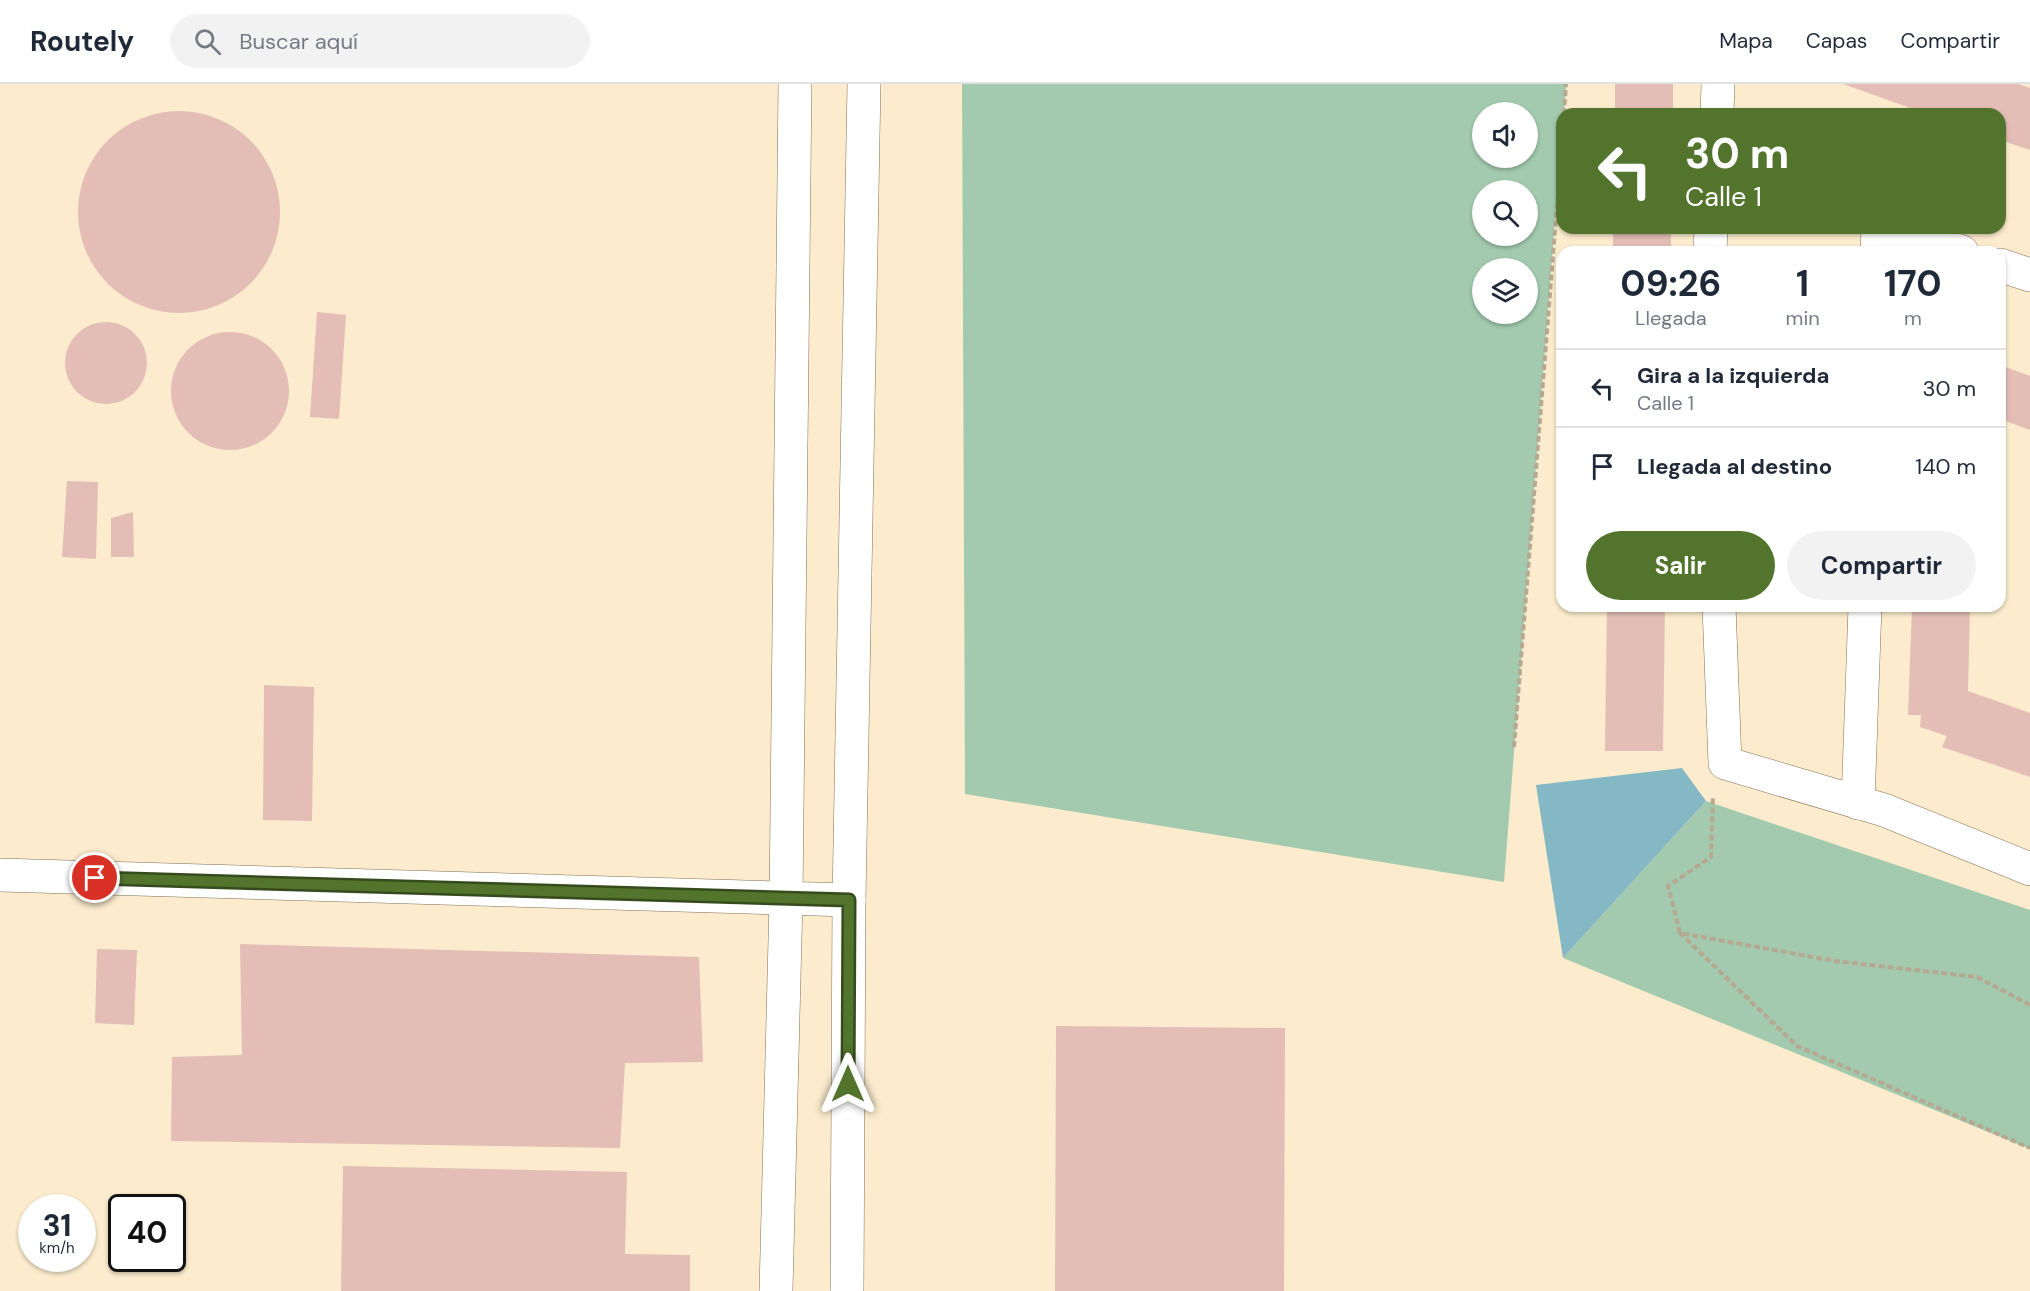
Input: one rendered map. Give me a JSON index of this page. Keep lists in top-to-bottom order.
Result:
{
  "page": {
    "header": "Routely",
    "search": "Buscar aquí",
    "nav": ["Mapa", "Capas", "Compartir"],
    "turn": ["30 m", "Calle 1"],
    "eta": [
      "09:26",
      "Llegada",
      "1",
      "min",
      "170",
      "m"
    ],
    "list": [
      {
        "name": "Gira a la izquierda",
        "note": "Calle 1",
        "value": "30 m"
      },
      {
        "name": "Llegada al destino",
        "value": "140 m"
      }
    ],
    "buttons": ["Salir", "Compartir"],
    "speed": "31 km/h",
    "limit": "40"
  }
}
